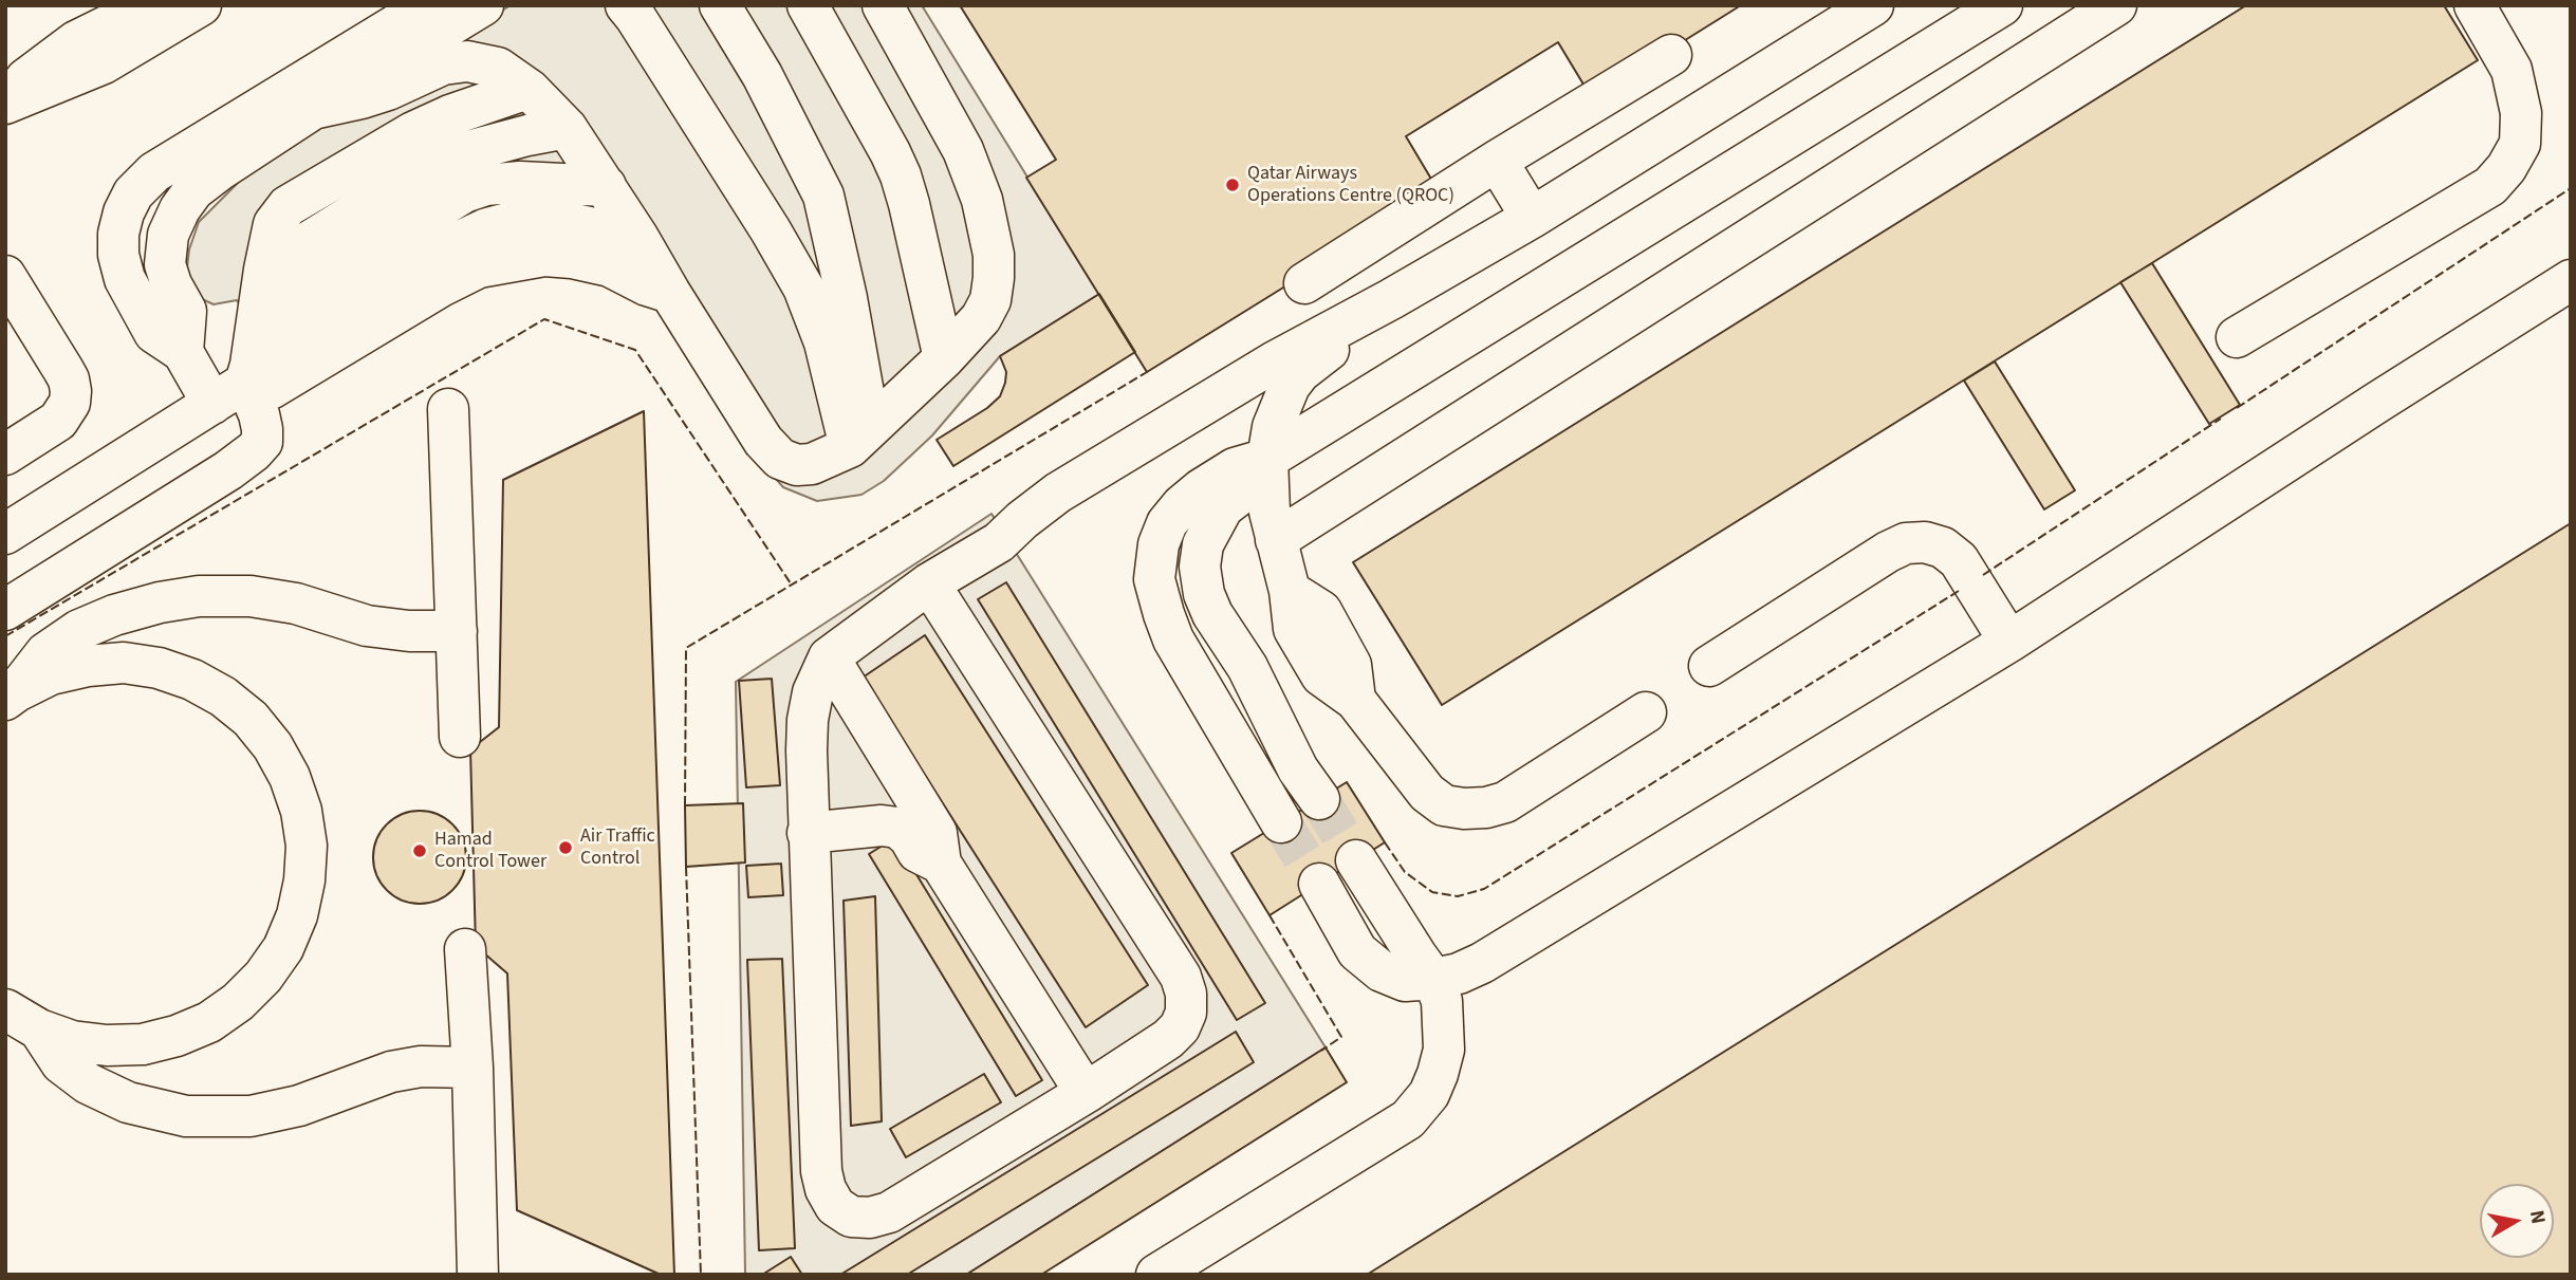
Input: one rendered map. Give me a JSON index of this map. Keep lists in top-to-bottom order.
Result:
{
  "places": ["Qatar Airways Operations Centre (QROC)", "Air Traffic Control", "Hamad Control Tower"],
  "north": "right"
}
